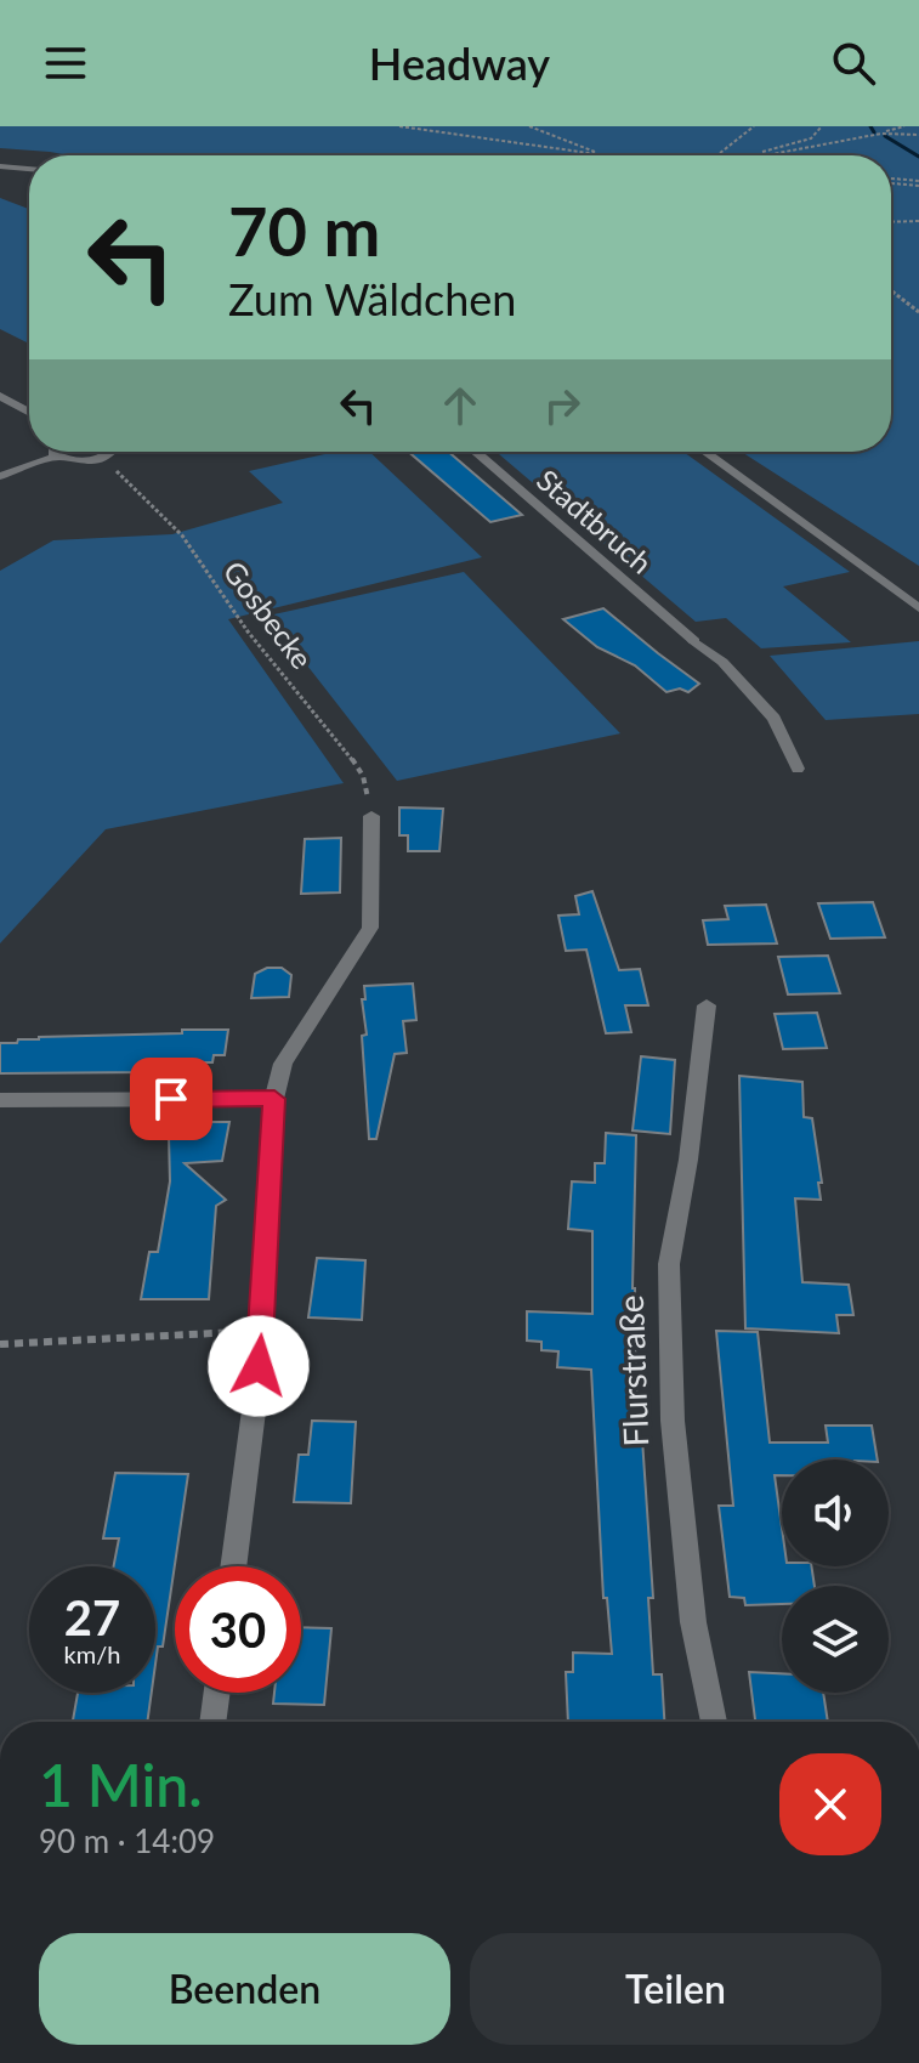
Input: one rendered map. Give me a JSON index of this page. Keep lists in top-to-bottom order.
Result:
{
  "streets": {
    "street": ["Stadtbruch", "Flurstraße"],
    "path": ["Gosbecke"]
  },
  "page": {
    "header": "Headway",
    "turn": ["70 m", "Zum Wäldchen"],
    "speed": "27 km/h",
    "limit": "30",
    "heading": ["1 Min.", "90 m · 14:09"],
    "buttons": ["Beenden", "Teilen"]
  }
}
